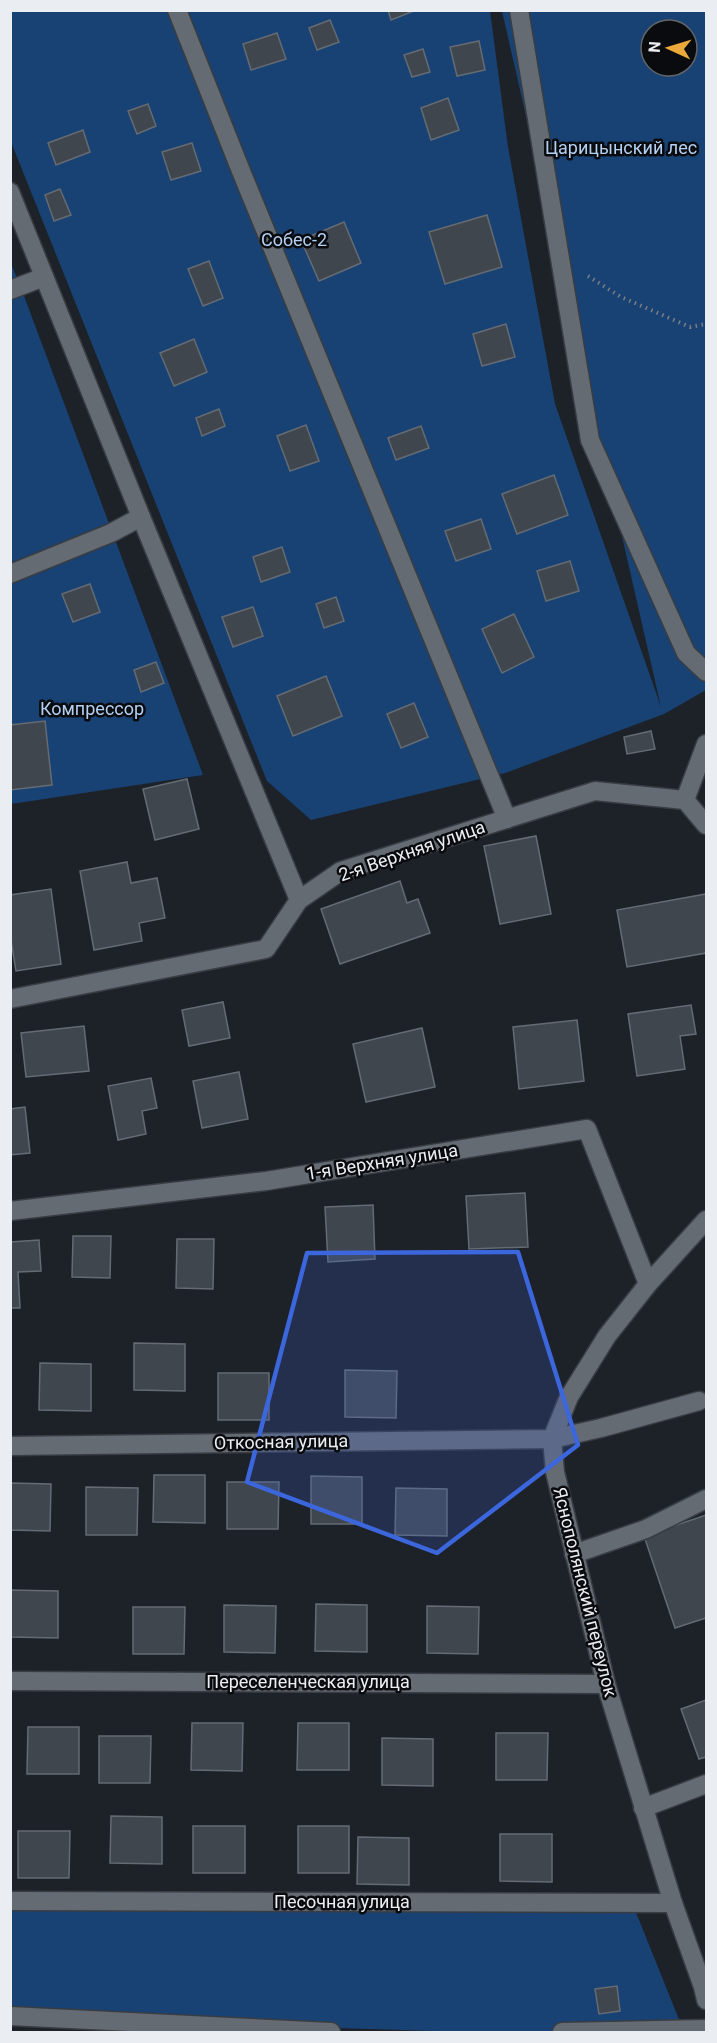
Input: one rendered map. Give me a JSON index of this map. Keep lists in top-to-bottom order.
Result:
{
  "streets": {
    "street": [
      "2-я Верхняя улица",
      "1-я Верхняя улица",
      "Откосная улица",
      "Яснополянский переулок",
      "Переселенческая улица",
      "Песочная улица"
    ]
  },
  "crossings": [
    ["1-я Верхняя улица", "Яснополянский переулок"],
    ["Откосная улица", "Яснополянский переулок"],
    ["Яснополянский переулок", "Переселенческая улица"],
    ["Яснополянский переулок", "Песочная улица"]
  ],
  "parks": ["Царицынский лес", "Собес-2", "Компрессор"],
  "north": "left"
}
